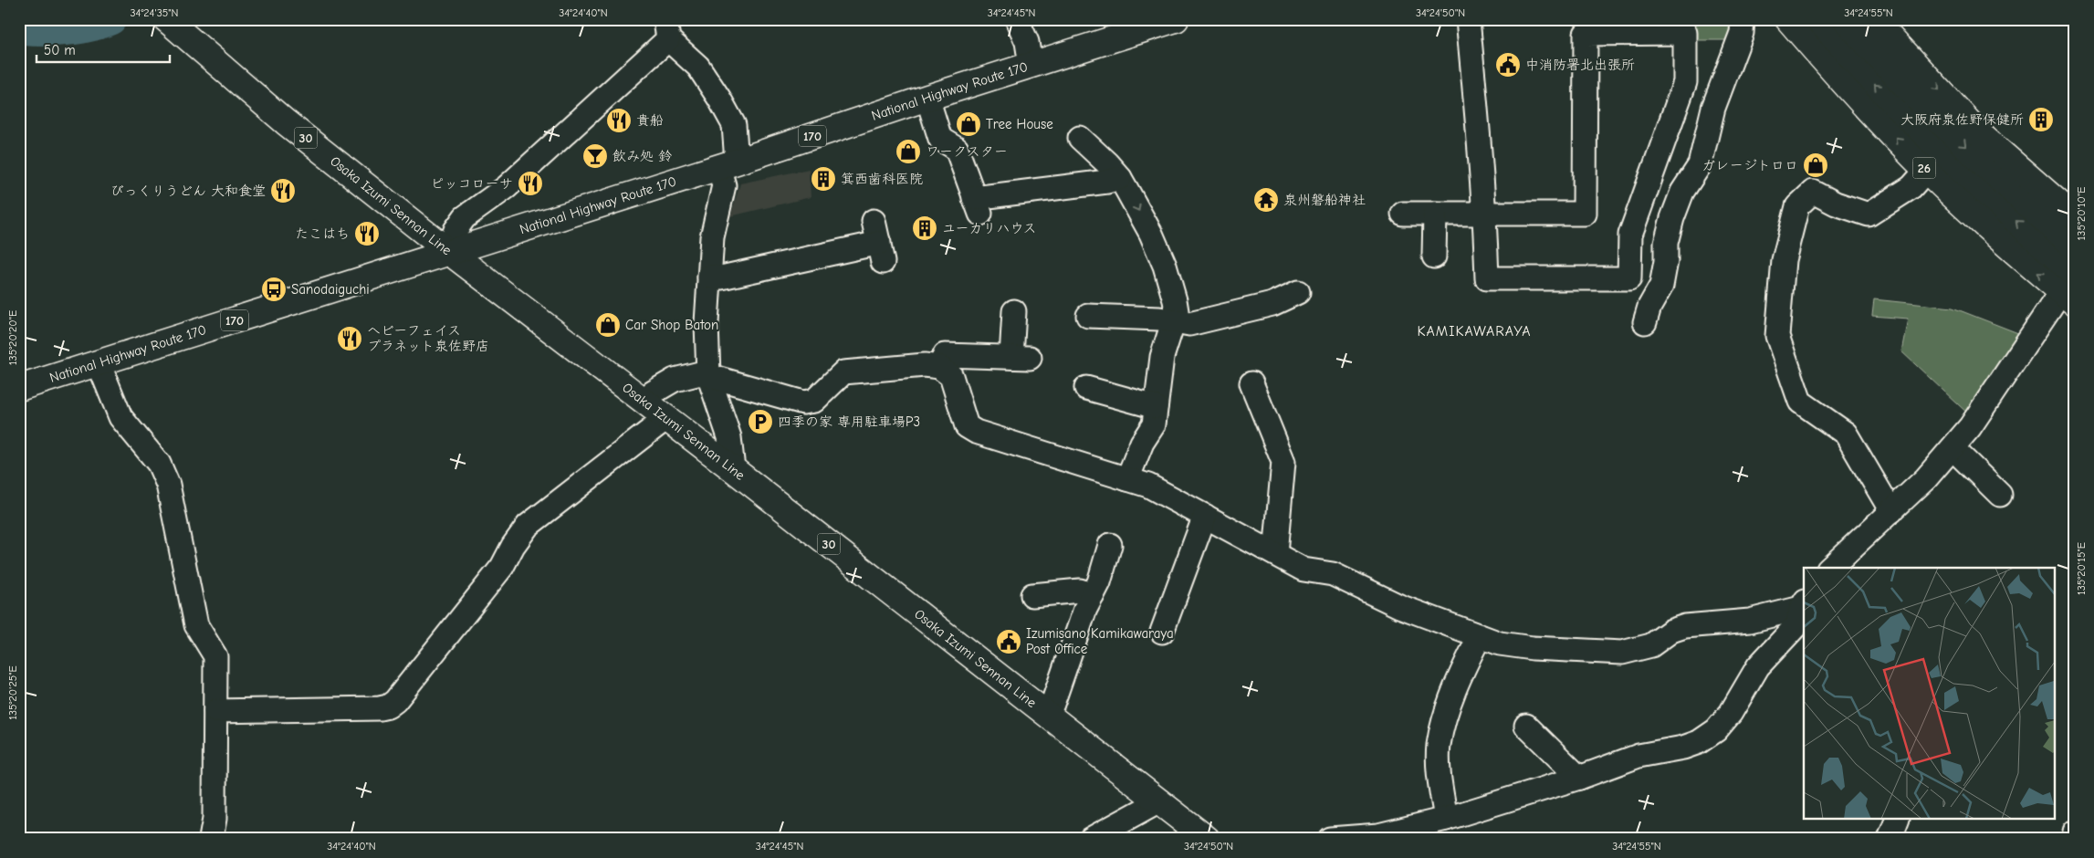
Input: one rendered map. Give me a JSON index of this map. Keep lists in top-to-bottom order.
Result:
{
  "streets": {
    "main road": [
      "National Highway Route 170",
      "170",
      "30",
      "26",
      "Osaka Izumi Sennan Line"
    ]
  },
  "crossings": [
    ["National Highway Route 170", "Osaka Izumi Sennan Line"]
  ],
  "districts": ["KAMIKAWARAYA"],
  "places": {
    "public building": ["中消防署北出張所", "Izumisano Kamikawaraya Post Office"],
    "building": ["大阪府泉佐野保健所", "箕西歯科医院", "ユーカリハウス"],
    "restaurant": [
      "貴船",
      "ピッコローサ",
      "びっくりうどん 大和食堂",
      "たこはち",
      "ヘビーフェイス プラネット泉佐野店"
    ],
    "shop": [
      "Tree House",
      "ワークスター",
      "ガレージトロロ",
      "Car Shop Baton"
    ],
    "bar": ["飲み処 鈴"],
    "temple": ["泉州磐船神社"],
    "bus stop": ["Sanodaiguchi"],
    "parking": ["四季の家 専用駐車場P3"]
  },
  "scale_bar": "50 m",
  "coordinates": [
    "34°24'35\"N",
    "34°24'40\"N",
    "34°24'45\"N",
    "34°24'50\"N",
    "34°24'55\"N",
    "135°20'10\"E",
    "135°20'20\"E",
    "135°20'15\"E",
    "135°20'25\"E"
  ]
}
